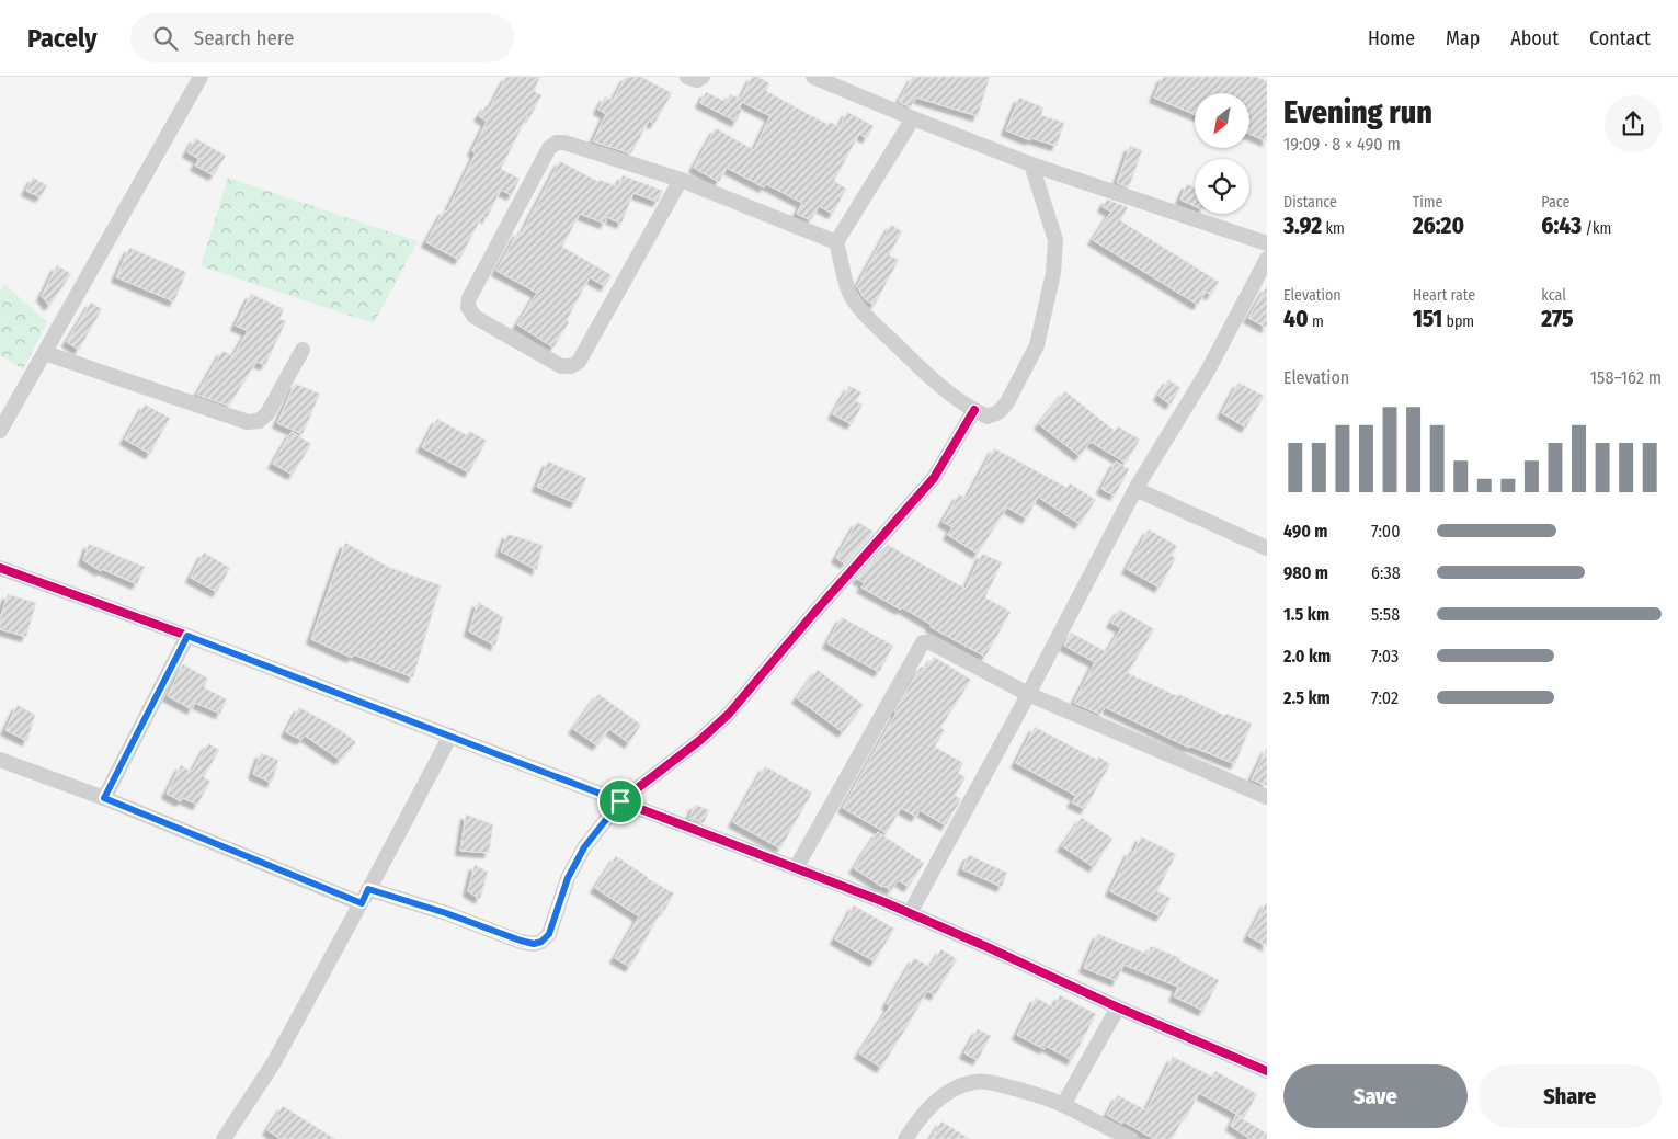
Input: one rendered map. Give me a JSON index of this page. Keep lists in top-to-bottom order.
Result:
{
  "north": "bottom left",
  "page": {
    "header": "Pacely",
    "search": "Search here",
    "nav": [
      "Home",
      "Map",
      "About",
      "Contact"
    ],
    "heading": ["Evening run", "19:09 · 8 × 490 m"],
    "stats": [
      ["Distance", "3.92 km"],
      ["Time", "26:20"],
      ["Pace", "6:43 /km"],
      ["Elevation", "40 m"],
      ["Heart rate", "151 bpm"],
      ["kcal", "275"]
    ],
    "chart": ["Elevation", "158–162 m"],
    "list": [
      {
        "name": "490 m",
        "note": "7:00"
      },
      {
        "name": "980 m",
        "note": "6:38"
      },
      {
        "name": "1.5 km",
        "note": "5:58"
      },
      {
        "name": "2.0 km",
        "note": "7:03"
      },
      {
        "name": "2.5 km",
        "note": "7:02"
      }
    ],
    "buttons": ["Save", "Share"]
  }
}
